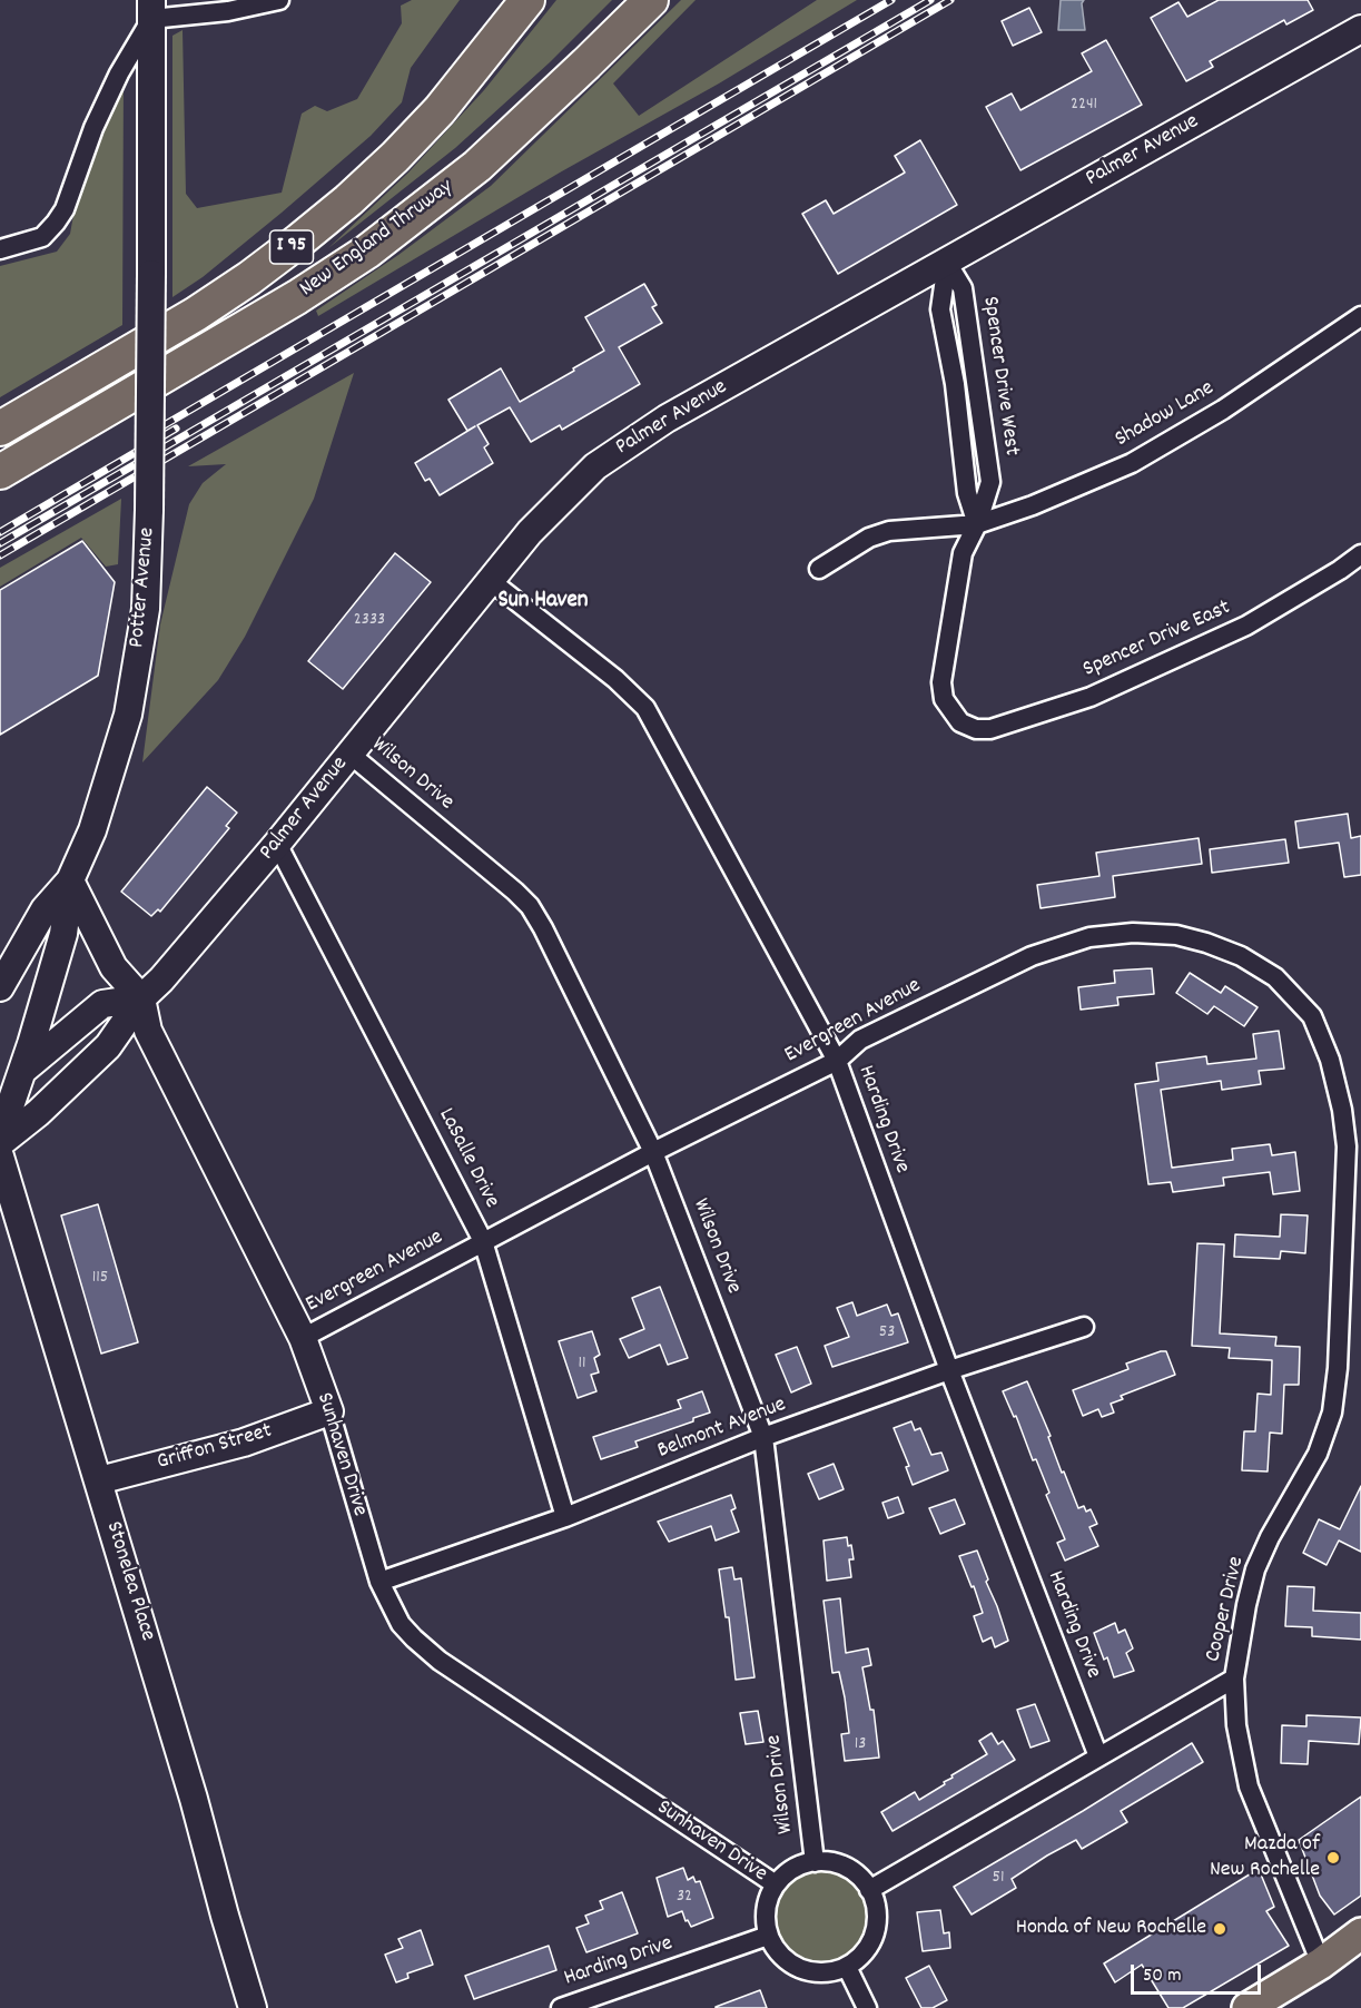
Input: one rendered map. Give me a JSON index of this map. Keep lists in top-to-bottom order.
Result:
{
  "streets": {
    "highway": ["New England Thruway", "I 95"],
    "street": [
      "Palmer Avenue",
      "Spencer Drive West",
      "Shadow Lane",
      "Potter Avenue",
      "Spencer Drive East",
      "Wilson Drive",
      "Evergreen Avenue",
      "Harding Drive",
      "LaSalle Drive",
      "Belmont Avenue",
      "Griffon Street",
      "Sunhaven Drive",
      "Stonelea Place",
      "Cooper Drive"
    ]
  },
  "crossings": [
    ["Palmer Avenue", "Spencer Drive West"],
    ["Palmer Avenue", "Wilson Drive"],
    ["Palmer Avenue", "Harding Drive"],
    ["Palmer Avenue", "LaSalle Drive"],
    ["Palmer Avenue", "Sunhaven Drive"],
    ["Spencer Drive West", "Shadow Lane"],
    ["Spencer Drive West", "Spencer Drive East"],
    ["Potter Avenue", "Sunhaven Drive"],
    ["Wilson Drive", "Evergreen Avenue"],
    ["Wilson Drive", "Harding Drive"],
    ["Wilson Drive", "Belmont Avenue"],
    ["Wilson Drive", "Sunhaven Drive"],
    ["Evergreen Avenue", "Harding Drive"],
    ["Evergreen Avenue", "LaSalle Drive"],
    ["Evergreen Avenue", "Sunhaven Drive"],
    ["Evergreen Avenue", "Cooper Drive"],
    ["Harding Drive", "Belmont Avenue"],
    ["Harding Drive", "Sunhaven Drive"],
    ["LaSalle Drive", "Belmont Avenue"],
    ["Belmont Avenue", "Sunhaven Drive"],
    ["Griffon Street", "Sunhaven Drive"],
    ["Griffon Street", "Stonelea Place"]
  ],
  "districts": ["Sun Haven"],
  "places": ["Mazda of New Rochelle", "Honda of New Rochelle"],
  "house_numbers": [
    "2241",
    "2333",
    "115",
    "53",
    "11",
    "13",
    "51",
    "32"
  ],
  "scale_bar": "50 m"
}
